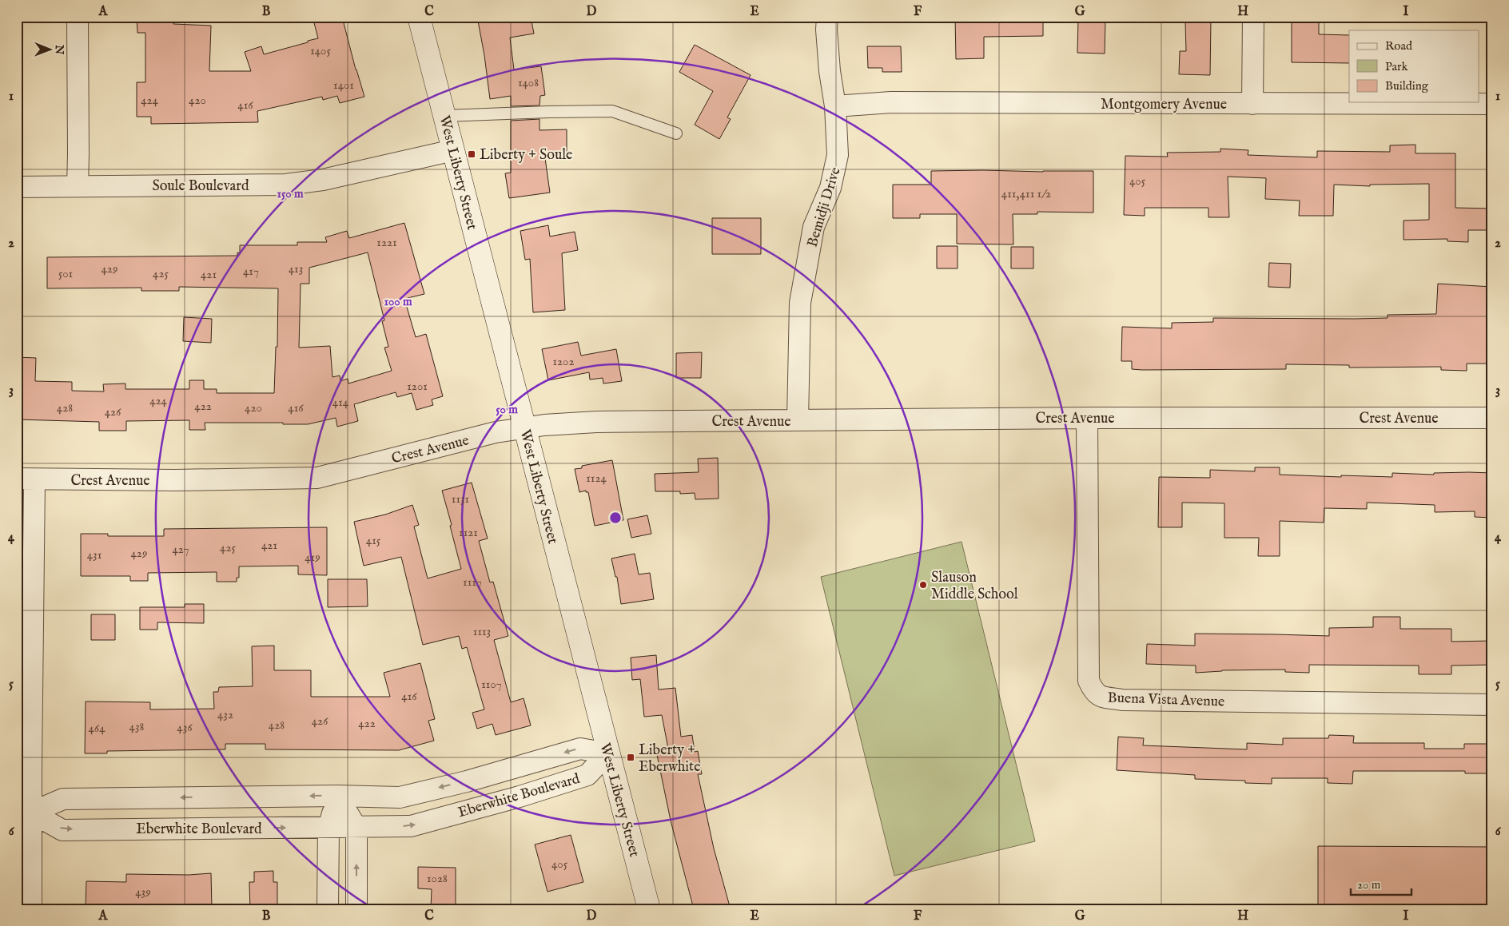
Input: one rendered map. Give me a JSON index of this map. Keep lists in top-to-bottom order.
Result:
{
  "streets": {
    "main road": ["West Liberty Street"],
    "street": [
      "Montgomery Avenue",
      "Soule Boulevard",
      "Bemidji Drive",
      "Crest Avenue",
      "Buena Vista Avenue",
      "Eberwhite Boulevard"
    ]
  },
  "crossings": [
    ["Montgomery Avenue", "Bemidji Drive"],
    ["West Liberty Street", "Soule Boulevard"],
    ["West Liberty Street", "Crest Avenue"],
    ["West Liberty Street", "Eberwhite Boulevard"],
    ["Bemidji Drive", "Crest Avenue"],
    ["Crest Avenue", "Buena Vista Avenue"]
  ],
  "places": {
    "transit": ["Liberty + Soule", "Liberty + Eberwhite"],
    "other": ["Slauson Middle School"]
  },
  "house_numbers": [
    "1405",
    "1408",
    "1401",
    "424",
    "420",
    "416",
    "405",
    "411,411 1/2",
    "1221",
    "429",
    "413",
    "417",
    "501",
    "425",
    "421",
    "1202",
    "1201",
    "424",
    "414",
    "422",
    "428",
    "420",
    "416",
    "426",
    "1124",
    "1131",
    "1121",
    "415",
    "421",
    "425",
    "427",
    "429",
    "431",
    "419",
    "1117",
    "1113",
    "1107",
    "416",
    "432",
    "426",
    "422",
    "428",
    "438",
    "436",
    "464",
    "405",
    "1028",
    "439"
  ],
  "legend": ["Road", "Park", "Building"],
  "scale_bar": "20 m",
  "north": "right",
  "grid": {
    "columns": [
      "A",
      "B",
      "C",
      "D",
      "E",
      "F",
      "G",
      "H",
      "I"
    ],
    "rows": [
      "1",
      "2",
      "3",
      "4",
      "5",
      "6"
    ]
  },
  "rings": ["150 m", "100 m", "50 m"]
}
